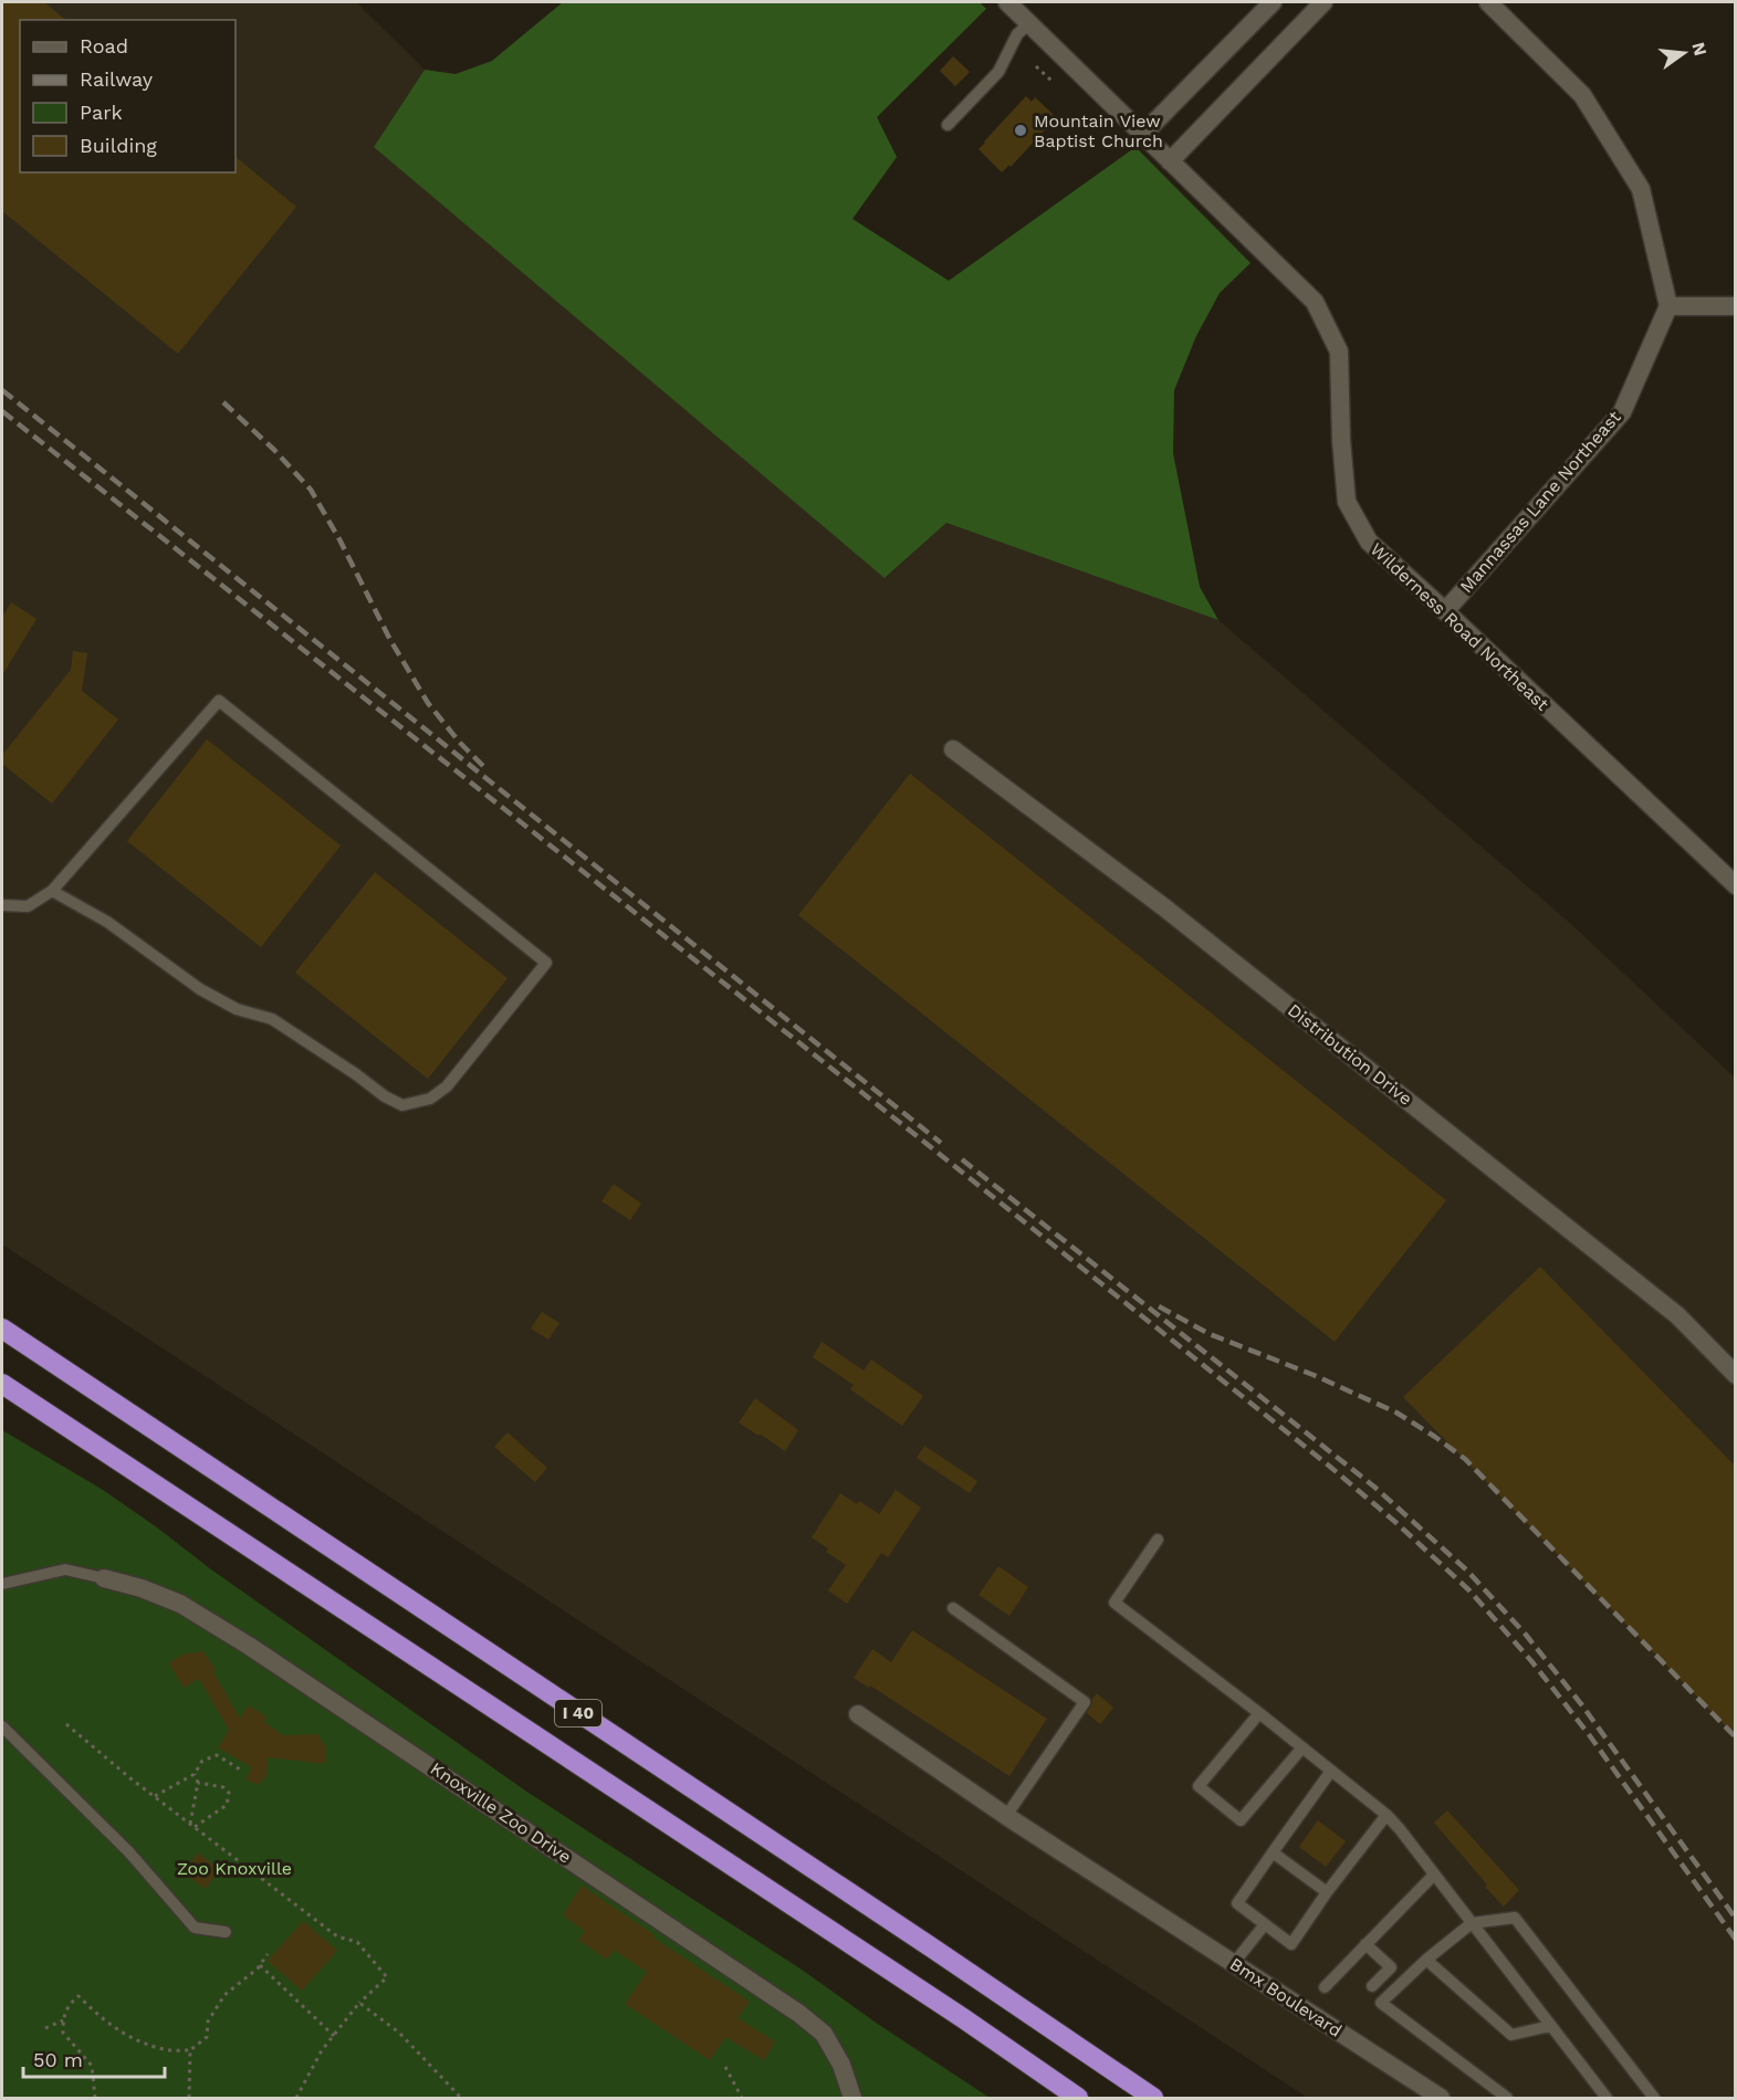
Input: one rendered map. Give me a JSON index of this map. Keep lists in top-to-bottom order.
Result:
{
  "streets": {
    "highway": ["I 40"],
    "street": [
      "Mannassas Lane Northeast",
      "Wilderness Road Northeast",
      "Distribution Drive",
      "Knoxville Zoo Drive",
      "Bmx Boulevard"
    ]
  },
  "crossings": [
    ["Mannassas Lane Northeast", "Wilderness Road Northeast"]
  ],
  "parks": ["Zoo Knoxville"],
  "places": ["Mountain View Baptist Church"],
  "legend": [
    "Road",
    "Railway",
    "Park",
    "Building"
  ],
  "scale_bar": "50 m",
  "north": "right"
}
